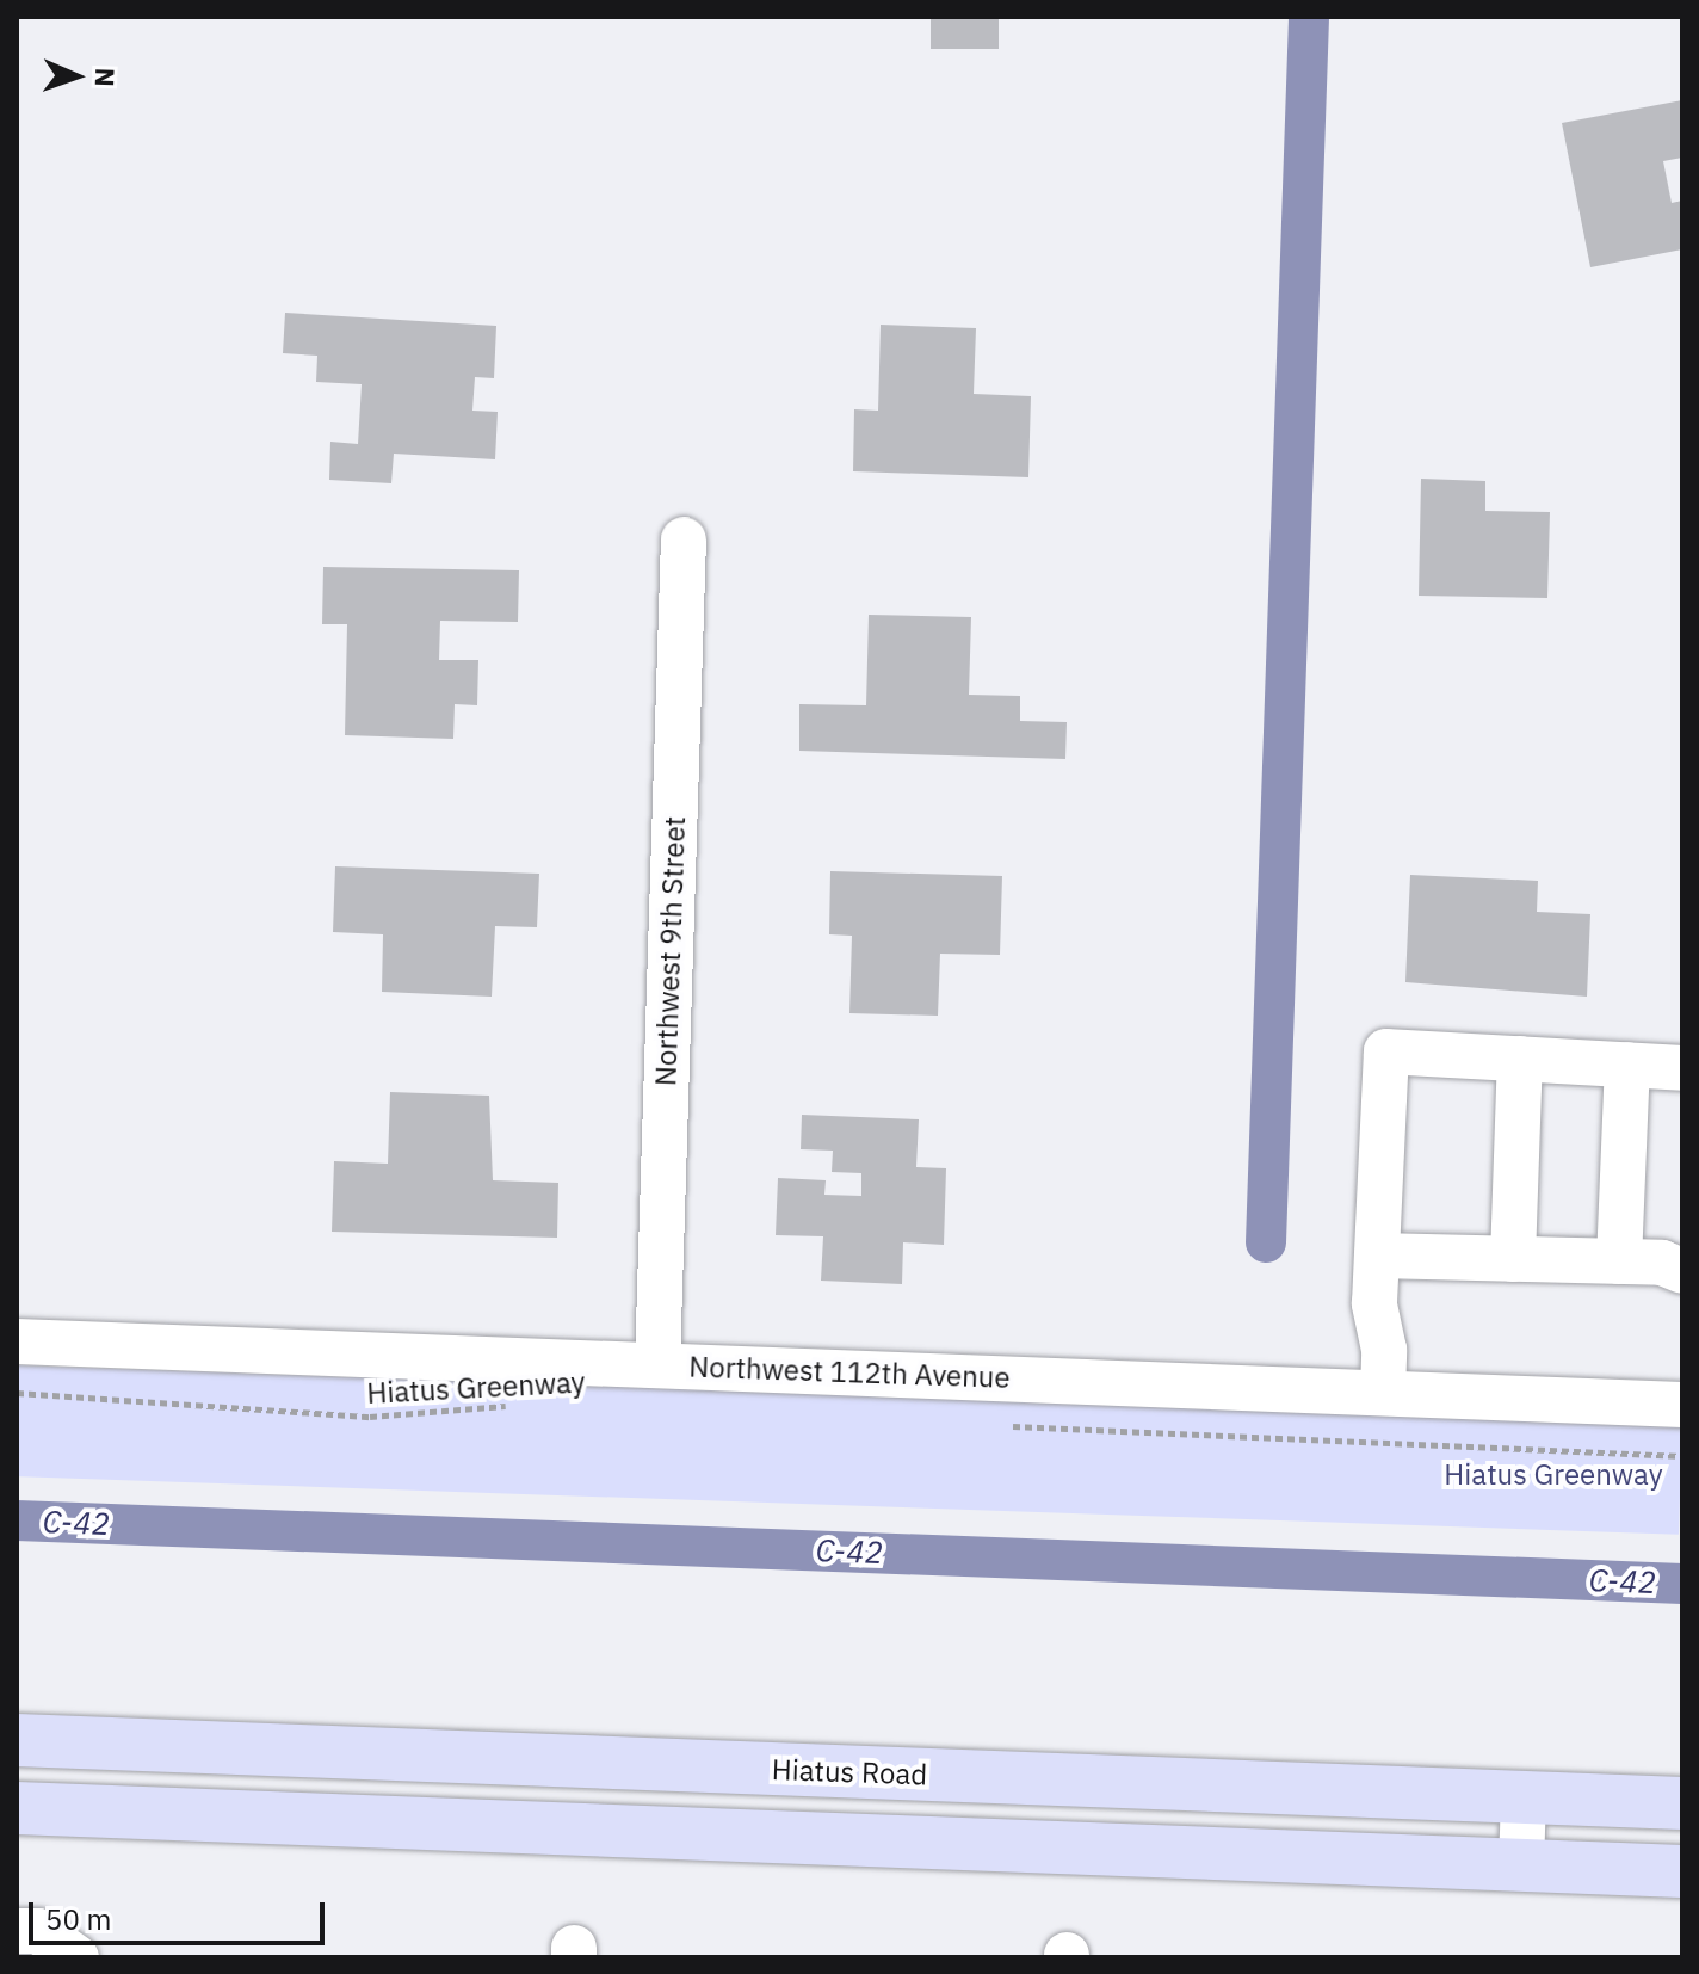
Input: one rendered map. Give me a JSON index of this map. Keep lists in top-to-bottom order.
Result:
{
  "streets": {
    "main road": ["Hiatus Road"],
    "street": ["Northwest 9th Street", "Northwest 112th Avenue"],
    "path": ["Hiatus Greenway"]
  },
  "crossings": [
    ["Northwest 9th Street", "Northwest 112th Avenue"]
  ],
  "water": ["C-42"],
  "parks": ["Hiatus Greenway"],
  "scale_bar": "50 m",
  "north": "right"
}
